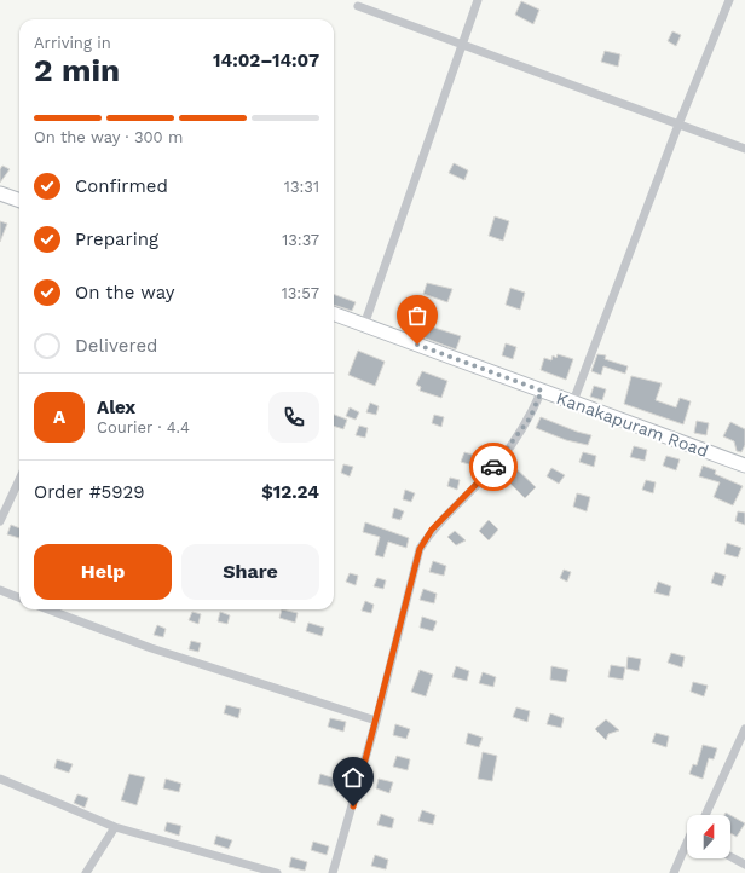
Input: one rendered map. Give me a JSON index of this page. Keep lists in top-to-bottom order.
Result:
{
  "streets": {
    "street": ["Kanakapuram Road"]
  },
  "north": "top",
  "page": {
    "heading": ["2 min", "Arriving in", "14:02–14:07"],
    "panel": [
      "Alex",
      "Courier · 4.4",
      "Order #5929",
      "$12.24"
    ],
    "bar": "On the way · 300 m",
    "list": [
      ["Confirmed", "13:31"],
      ["Preparing", "13:37"],
      ["On the way", "13:57"],
      "Delivered"
    ],
    "round": "A",
    "buttons": ["Help", "Share"]
  }
}
